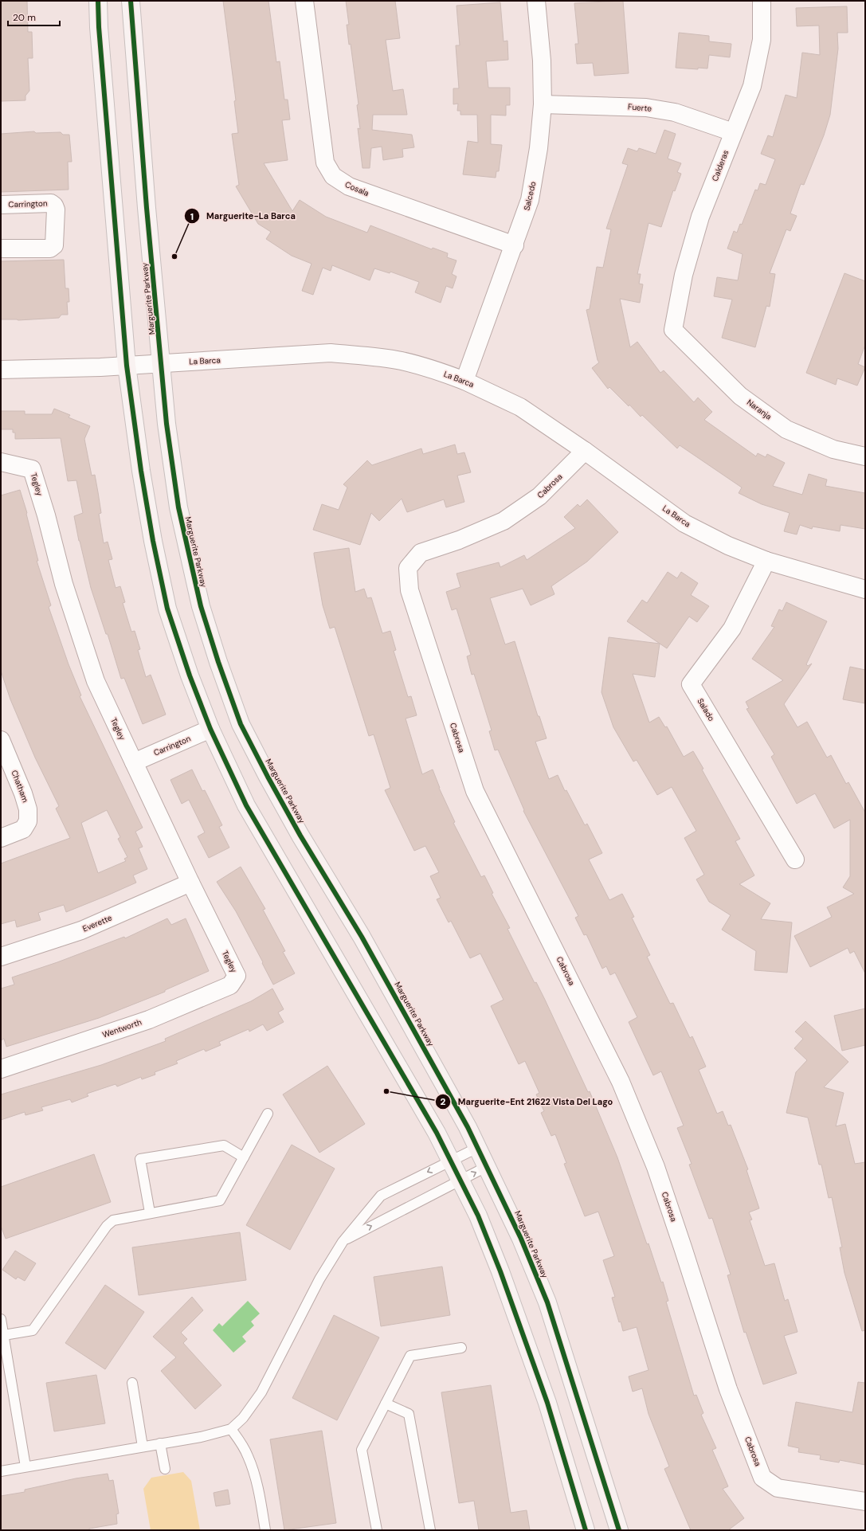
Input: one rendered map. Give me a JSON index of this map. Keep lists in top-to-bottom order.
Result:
{
  "streets": {
    "main road": ["Marguerite Parkway"],
    "street": [
      "Fuerte",
      "Calderas",
      "Cosala",
      "Salcedo",
      "Carrington",
      "La Barca",
      "Naranja",
      "Tegley",
      "Cabrosa",
      "Salado",
      "Chatham",
      "Everette",
      "Wentworth"
    ]
  },
  "crossings": [
    ["Fuerte", "Calderas"],
    ["Fuerte", "Salcedo"],
    ["Calderas", "Naranja"],
    ["Cosala", "Salcedo"],
    ["Salcedo", "La Barca"],
    ["Carrington", "Tegley"],
    ["Marguerite Parkway", "La Barca"],
    ["La Barca", "Cabrosa"],
    ["La Barca", "Salado"],
    ["Tegley", "Everette"],
    ["Tegley", "Wentworth"]
  ],
  "places": ["Marguerite-La Barca", "Marguerite-Ent 21622 Vista Del Lago"],
  "scale_bar": "20 m"
}
